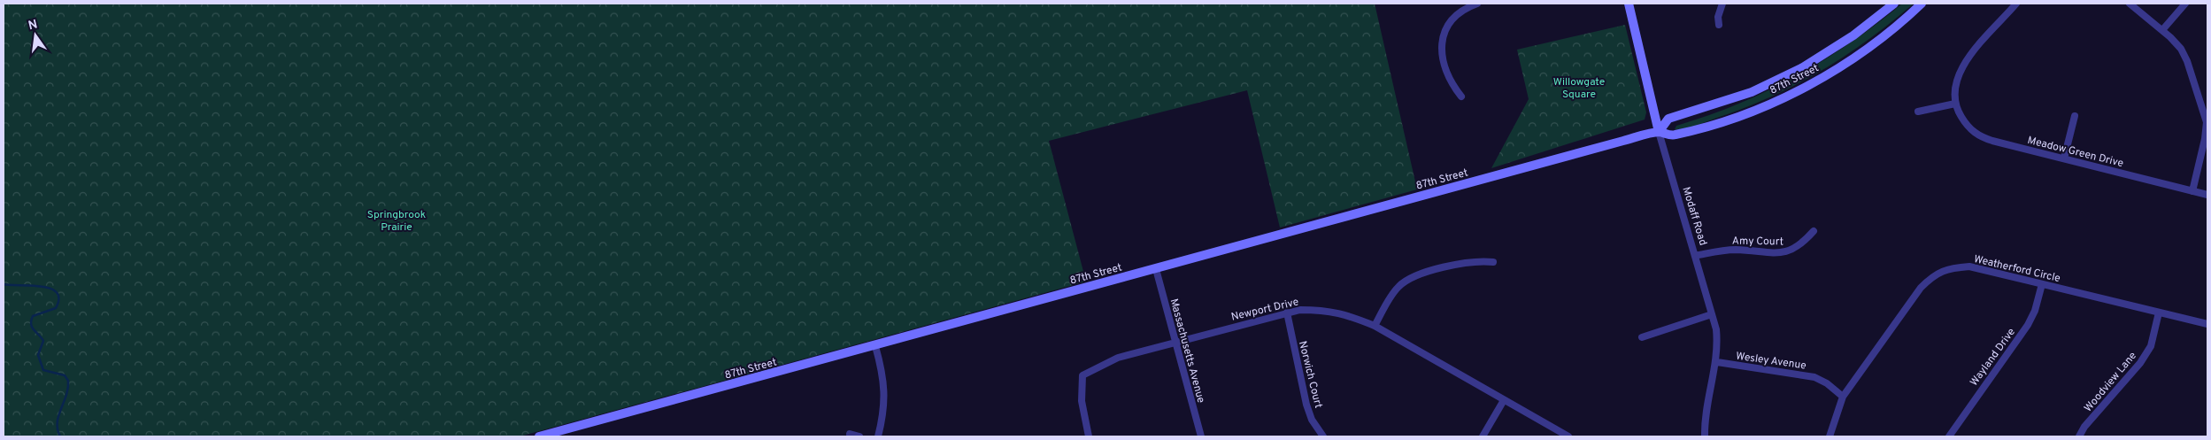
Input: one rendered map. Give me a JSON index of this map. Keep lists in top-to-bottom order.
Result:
{
  "streets": {
    "street": [
      "87th Street",
      "Meadow Green Drive",
      "Modaff Road",
      "Amy Court",
      "Weatherford Circle",
      "Newport Drive",
      "Massachusetts Avenue",
      "Wayland Drive",
      "Wesley Avenue",
      "Norwich Court",
      "Woodview Lane"
    ]
  },
  "crossings": [
    ["87th Street", "Modaff Road"],
    ["87th Street", "Massachusetts Avenue"],
    ["Modaff Road", "Amy Court"],
    ["Modaff Road", "Wesley Avenue"],
    ["Weatherford Circle", "Wayland Drive"],
    ["Weatherford Circle", "Wesley Avenue"],
    ["Weatherford Circle", "Woodview Lane"],
    ["Newport Drive", "Massachusetts Avenue"],
    ["Newport Drive", "Norwich Court"]
  ],
  "parks": ["Willowgate Square", "Springbrook Prairie"],
  "north": "top"
}
